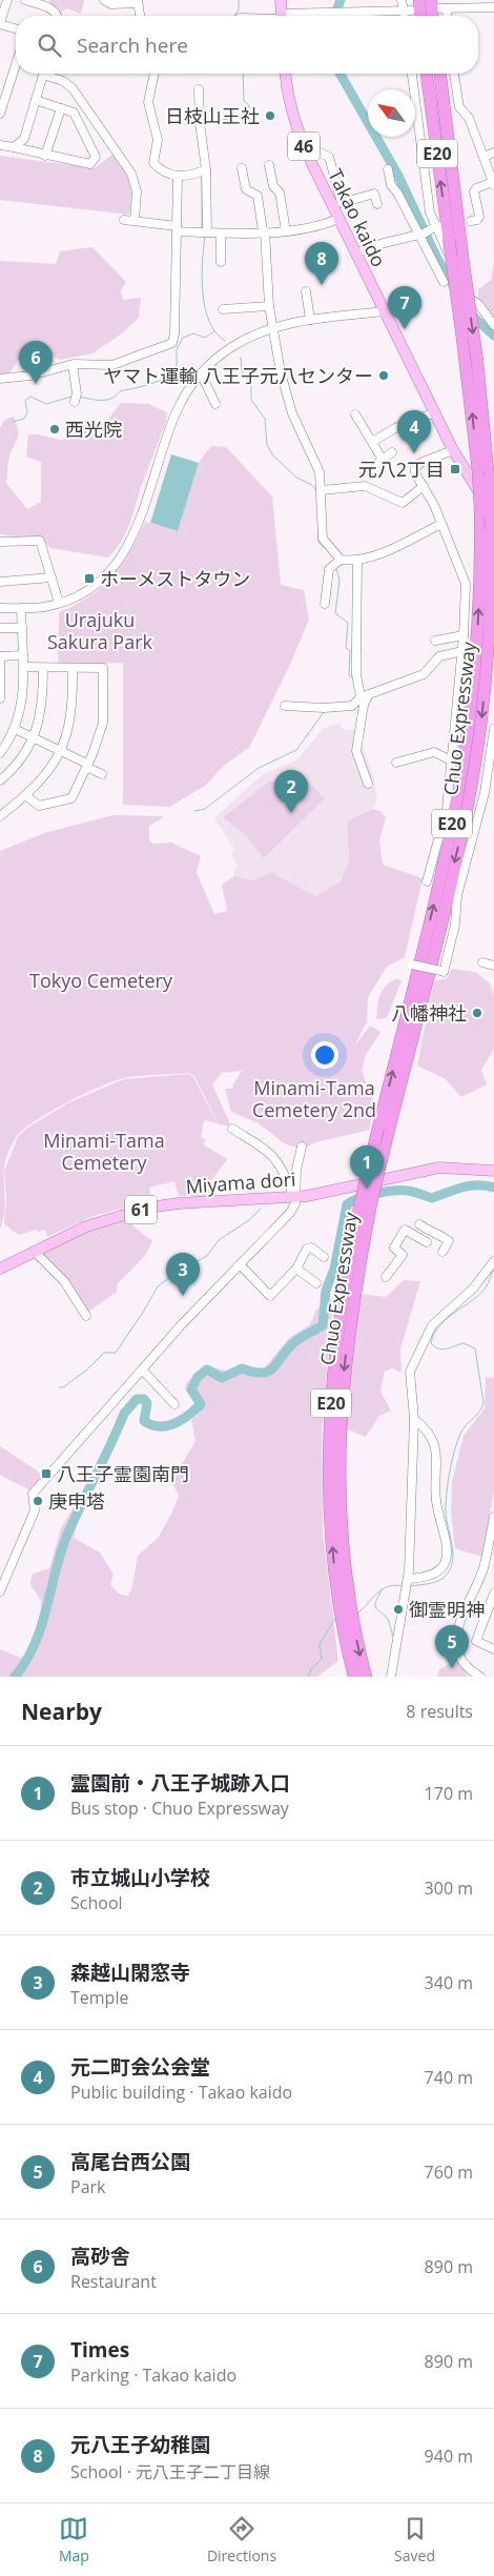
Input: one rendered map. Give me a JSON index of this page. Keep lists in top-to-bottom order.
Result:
{
  "streets": {
    "highway": ["E20", "Chuo Expressway"],
    "main road": [
      "46",
      "Takao kaido",
      "Miyama dori",
      "61"
    ]
  },
  "parks": [
    "Urajuku Sakura Park",
    "Tokyo Cemetery",
    "Minami-Tama Cemetery 2nd",
    "Minami-Tama Cemetery"
  ],
  "places": {
    "other": [
      "日枝山王社",
      "ヤマト運輸 八王子元八センター",
      "西光院",
      "八幡神社",
      "庚申塔",
      "御霊明神"
    ],
    "transit": ["元八2丁目", "ホーメストタウン", "八王子霊園南門"]
  },
  "north": "top left",
  "page": {
    "search": "Search here",
    "pins": [
      "8",
      "7",
      "6",
      "4",
      "2",
      "1",
      "3",
      "5"
    ],
    "heading": ["Nearby", "8 results"],
    "list": [
      {
        "mark": "1",
        "name": "霊園前・八王子城跡入口",
        "note": "Bus stop · Chuo Expressway",
        "value": "170 m"
      },
      {
        "mark": "2",
        "name": "市立城山小学校",
        "note": "School",
        "value": "300 m"
      },
      {
        "mark": "3",
        "name": "森越山閑窓寺",
        "note": "Temple",
        "value": "340 m"
      },
      {
        "mark": "4",
        "name": "元二町会公会堂",
        "note": "Public building · Takao kaido",
        "value": "740 m"
      },
      {
        "mark": "5",
        "name": "高尾台西公園",
        "note": "Park",
        "value": "760 m"
      },
      {
        "mark": "6",
        "name": "高砂舎",
        "note": "Restaurant",
        "value": "890 m"
      },
      {
        "mark": "7",
        "name": "Times",
        "note": "Parking · Takao kaido",
        "value": "890 m"
      },
      {
        "mark": "8",
        "name": "元八王子幼稚園",
        "note": "School · 元八王子二丁目線",
        "value": "940 m"
      }
    ],
    "nav": ["Map", "Directions", "Saved"]
  }
}
